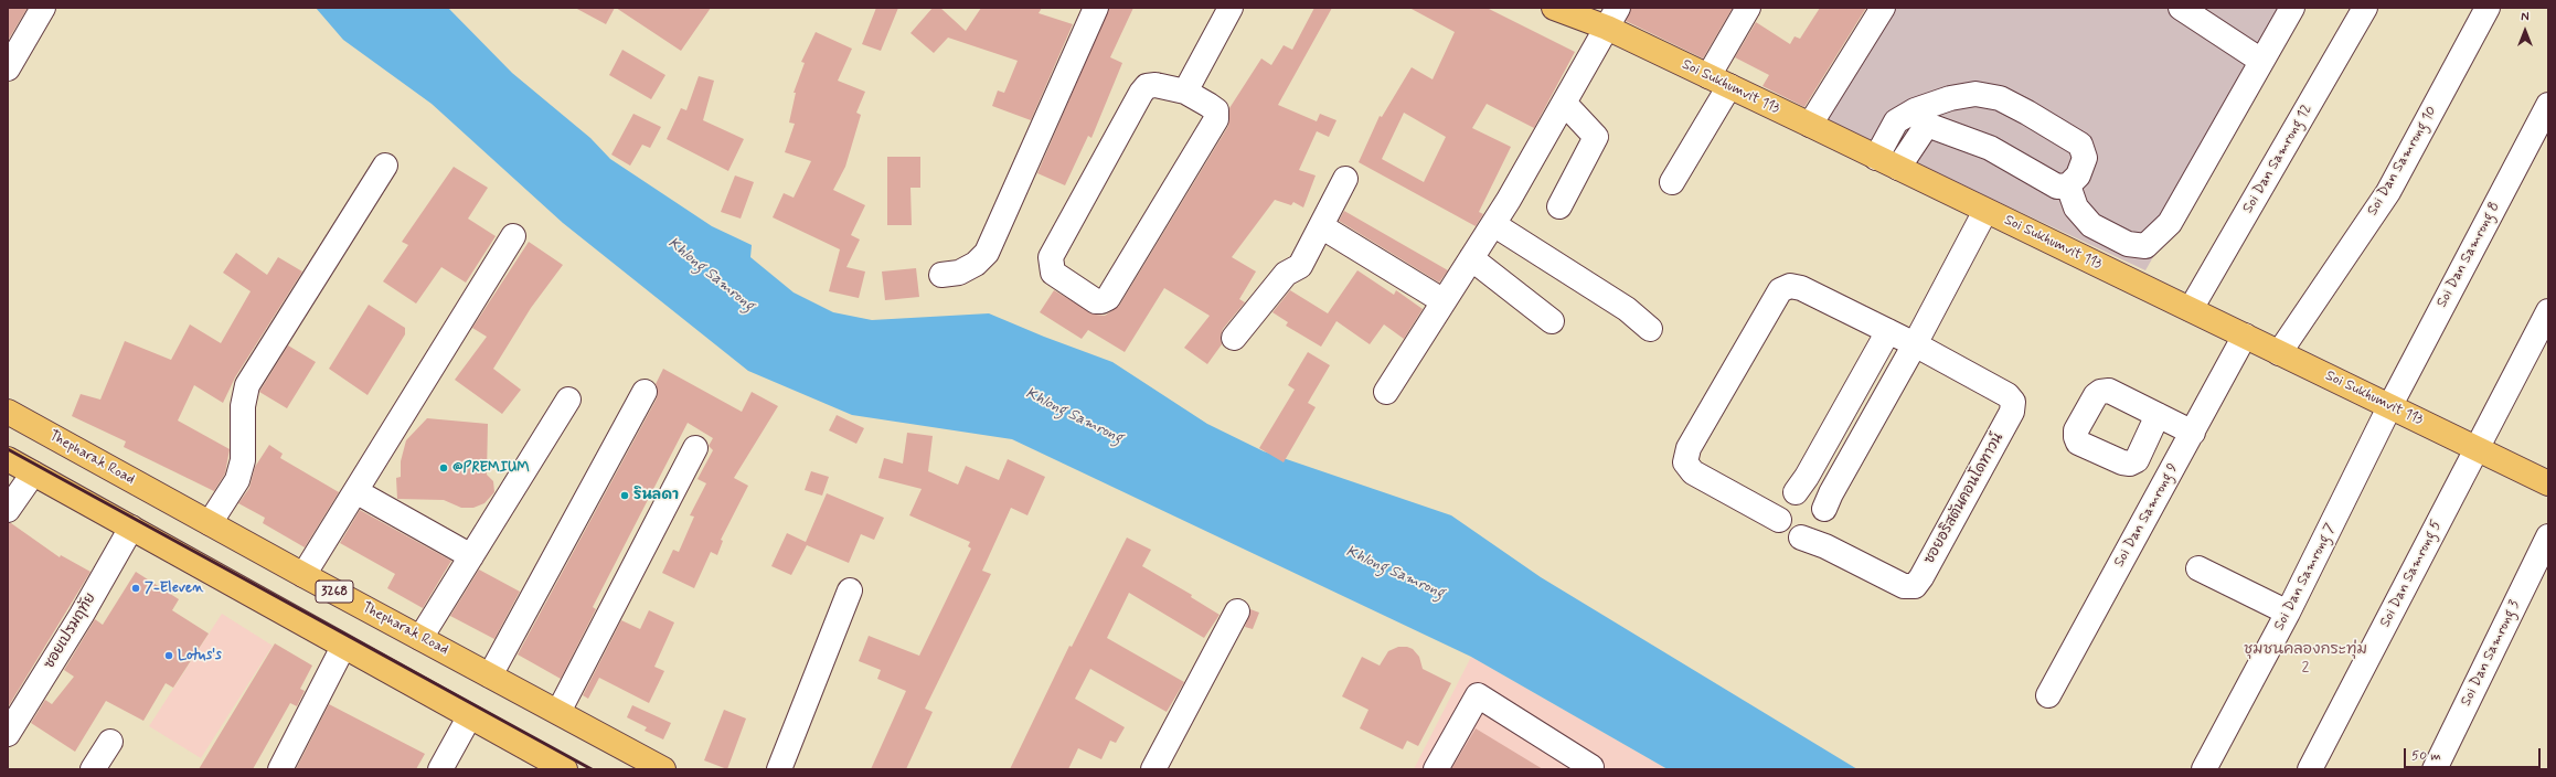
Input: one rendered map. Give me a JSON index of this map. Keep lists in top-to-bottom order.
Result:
{
  "streets": {
    "main road": ["Soi Sukhumvit 113", "Thepharak Road", "3268"],
    "street": [
      "Soi Dan Samrong 12",
      "Soi Dan Samrong 10",
      "Soi Dan Samrong 8",
      "ซอยอริสตันคอนโดทาวน์",
      "Soi Dan Samrong 9",
      "Soi Dan Samrong 5",
      "Soi Dan Samrong 7",
      "ซอยเปรมฤทัย",
      "Soi Dan Samrong 3"
    ]
  },
  "crossings": [
    ["Soi Sukhumvit 113", "Soi Dan Samrong 12"],
    ["Soi Sukhumvit 113", "Soi Dan Samrong 10"],
    ["Soi Sukhumvit 113", "Soi Dan Samrong 8"],
    ["Soi Sukhumvit 113", "Soi Dan Samrong 9"],
    ["Soi Sukhumvit 113", "Soi Dan Samrong 5"],
    ["Soi Sukhumvit 113", "Soi Dan Samrong 7"],
    ["Soi Dan Samrong 8", "Soi Dan Samrong 7"]
  ],
  "districts": ["ชุมชนคลองกระทุ่ม 2"],
  "water": ["Khlong Samrong"],
  "places": [
    "@PREMIUM",
    "รินลดา",
    "7-Eleven",
    "Lotus's"
  ],
  "scale_bar": "50 m",
  "north": "top"
}
